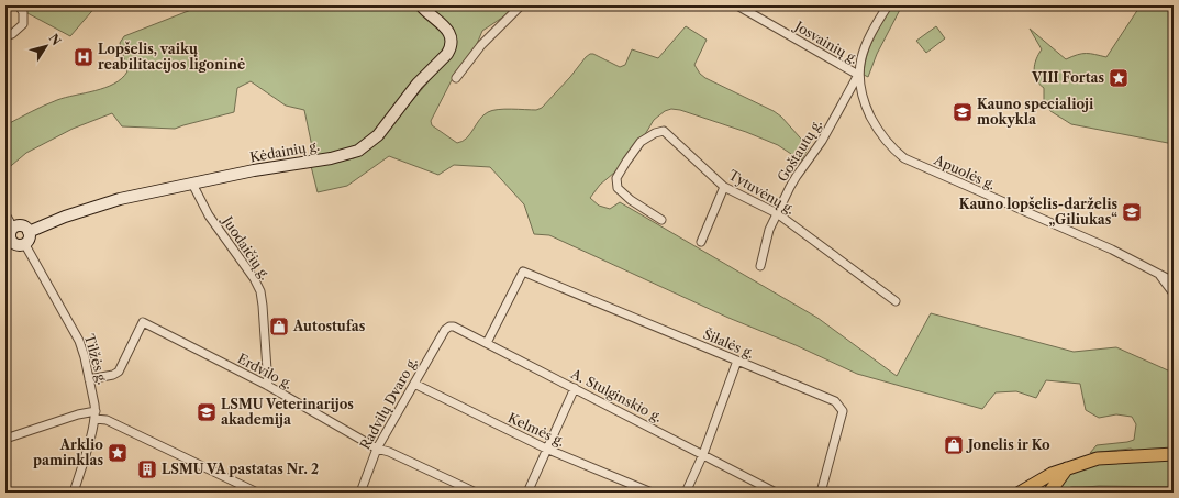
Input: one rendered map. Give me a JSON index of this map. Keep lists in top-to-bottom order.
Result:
{
  "streets": {
    "main road": ["Kėdainių g."],
    "street": [
      "Josvainių g.",
      "Goštautų g.",
      "Apuolės g.",
      "Tytuvėnų g.",
      "Juodaičių g.",
      "Šilalės g.",
      "Tilžės g.",
      "Erdvilo g.",
      "A. Stulginskio g.",
      "Radvilų Dvaro g.",
      "Kelmės g."
    ]
  },
  "crossings": [
    ["Josvainių g.", "Goštautų g."],
    ["Josvainių g.", "Apuolės g."],
    ["Goštautų g.", "Apuolės g."],
    ["Goštautų g.", "Tytuvėnų g."],
    ["Kėdainių g.", "Juodaičių g."],
    ["Kėdainių g.", "Tilžės g."],
    ["Juodaičių g.", "Erdvilo g."],
    ["Šilalės g.", "A. Stulginskio g."],
    ["Tilžės g.", "Erdvilo g."],
    ["Erdvilo g.", "Radvilų Dvaro g."],
    ["A. Stulginskio g.", "Radvilų Dvaro g."],
    ["Radvilų Dvaro g.", "Kelmės g."]
  ],
  "places": {
    "hospital": ["Lopšelis, vaikų reabilitacijos ligoninė"],
    "place": ["VIII Fortas", "Arklio paminklas"],
    "school or university": ["Kauno specialioji mokykla", "Kauno lopšelis-darželis „Giliukas“", "LSMU Veterinarijos akademija"],
    "shop": ["Autostufas", "Jonelis ir Ko"],
    "building": ["LSMU VA pastatas Nr. 2"]
  },
  "north": "top right"
}
